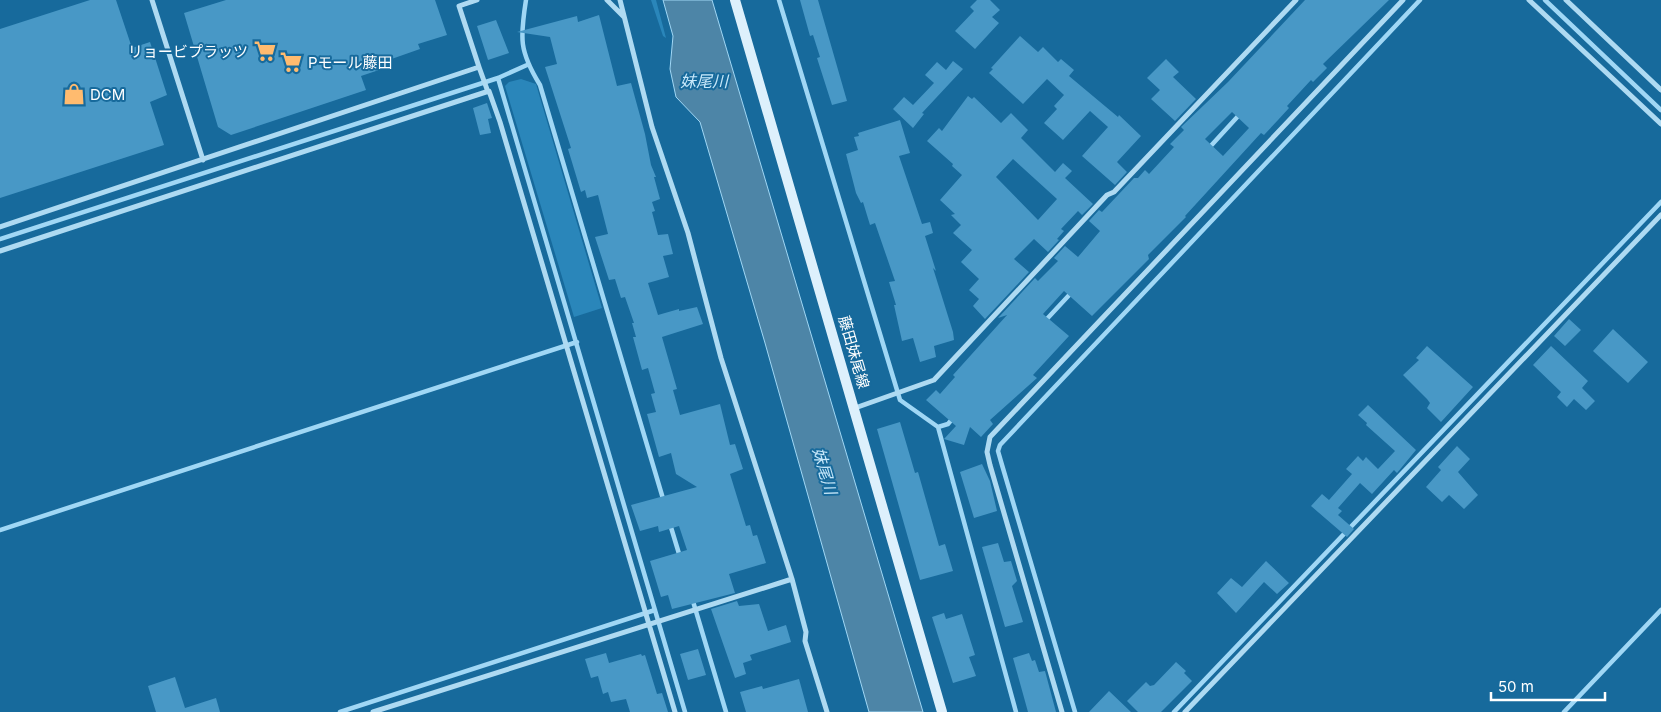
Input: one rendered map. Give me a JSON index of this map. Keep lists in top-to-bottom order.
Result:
{
  "streets": {
    "main road": ["藤田妹尾線"]
  },
  "water": ["妹尾川"],
  "places": {
    "supermarket": ["リョービプラッツ", "Pモール藤田"],
    "shop": ["DCM"]
  },
  "scale_bar": "50 m"
}
